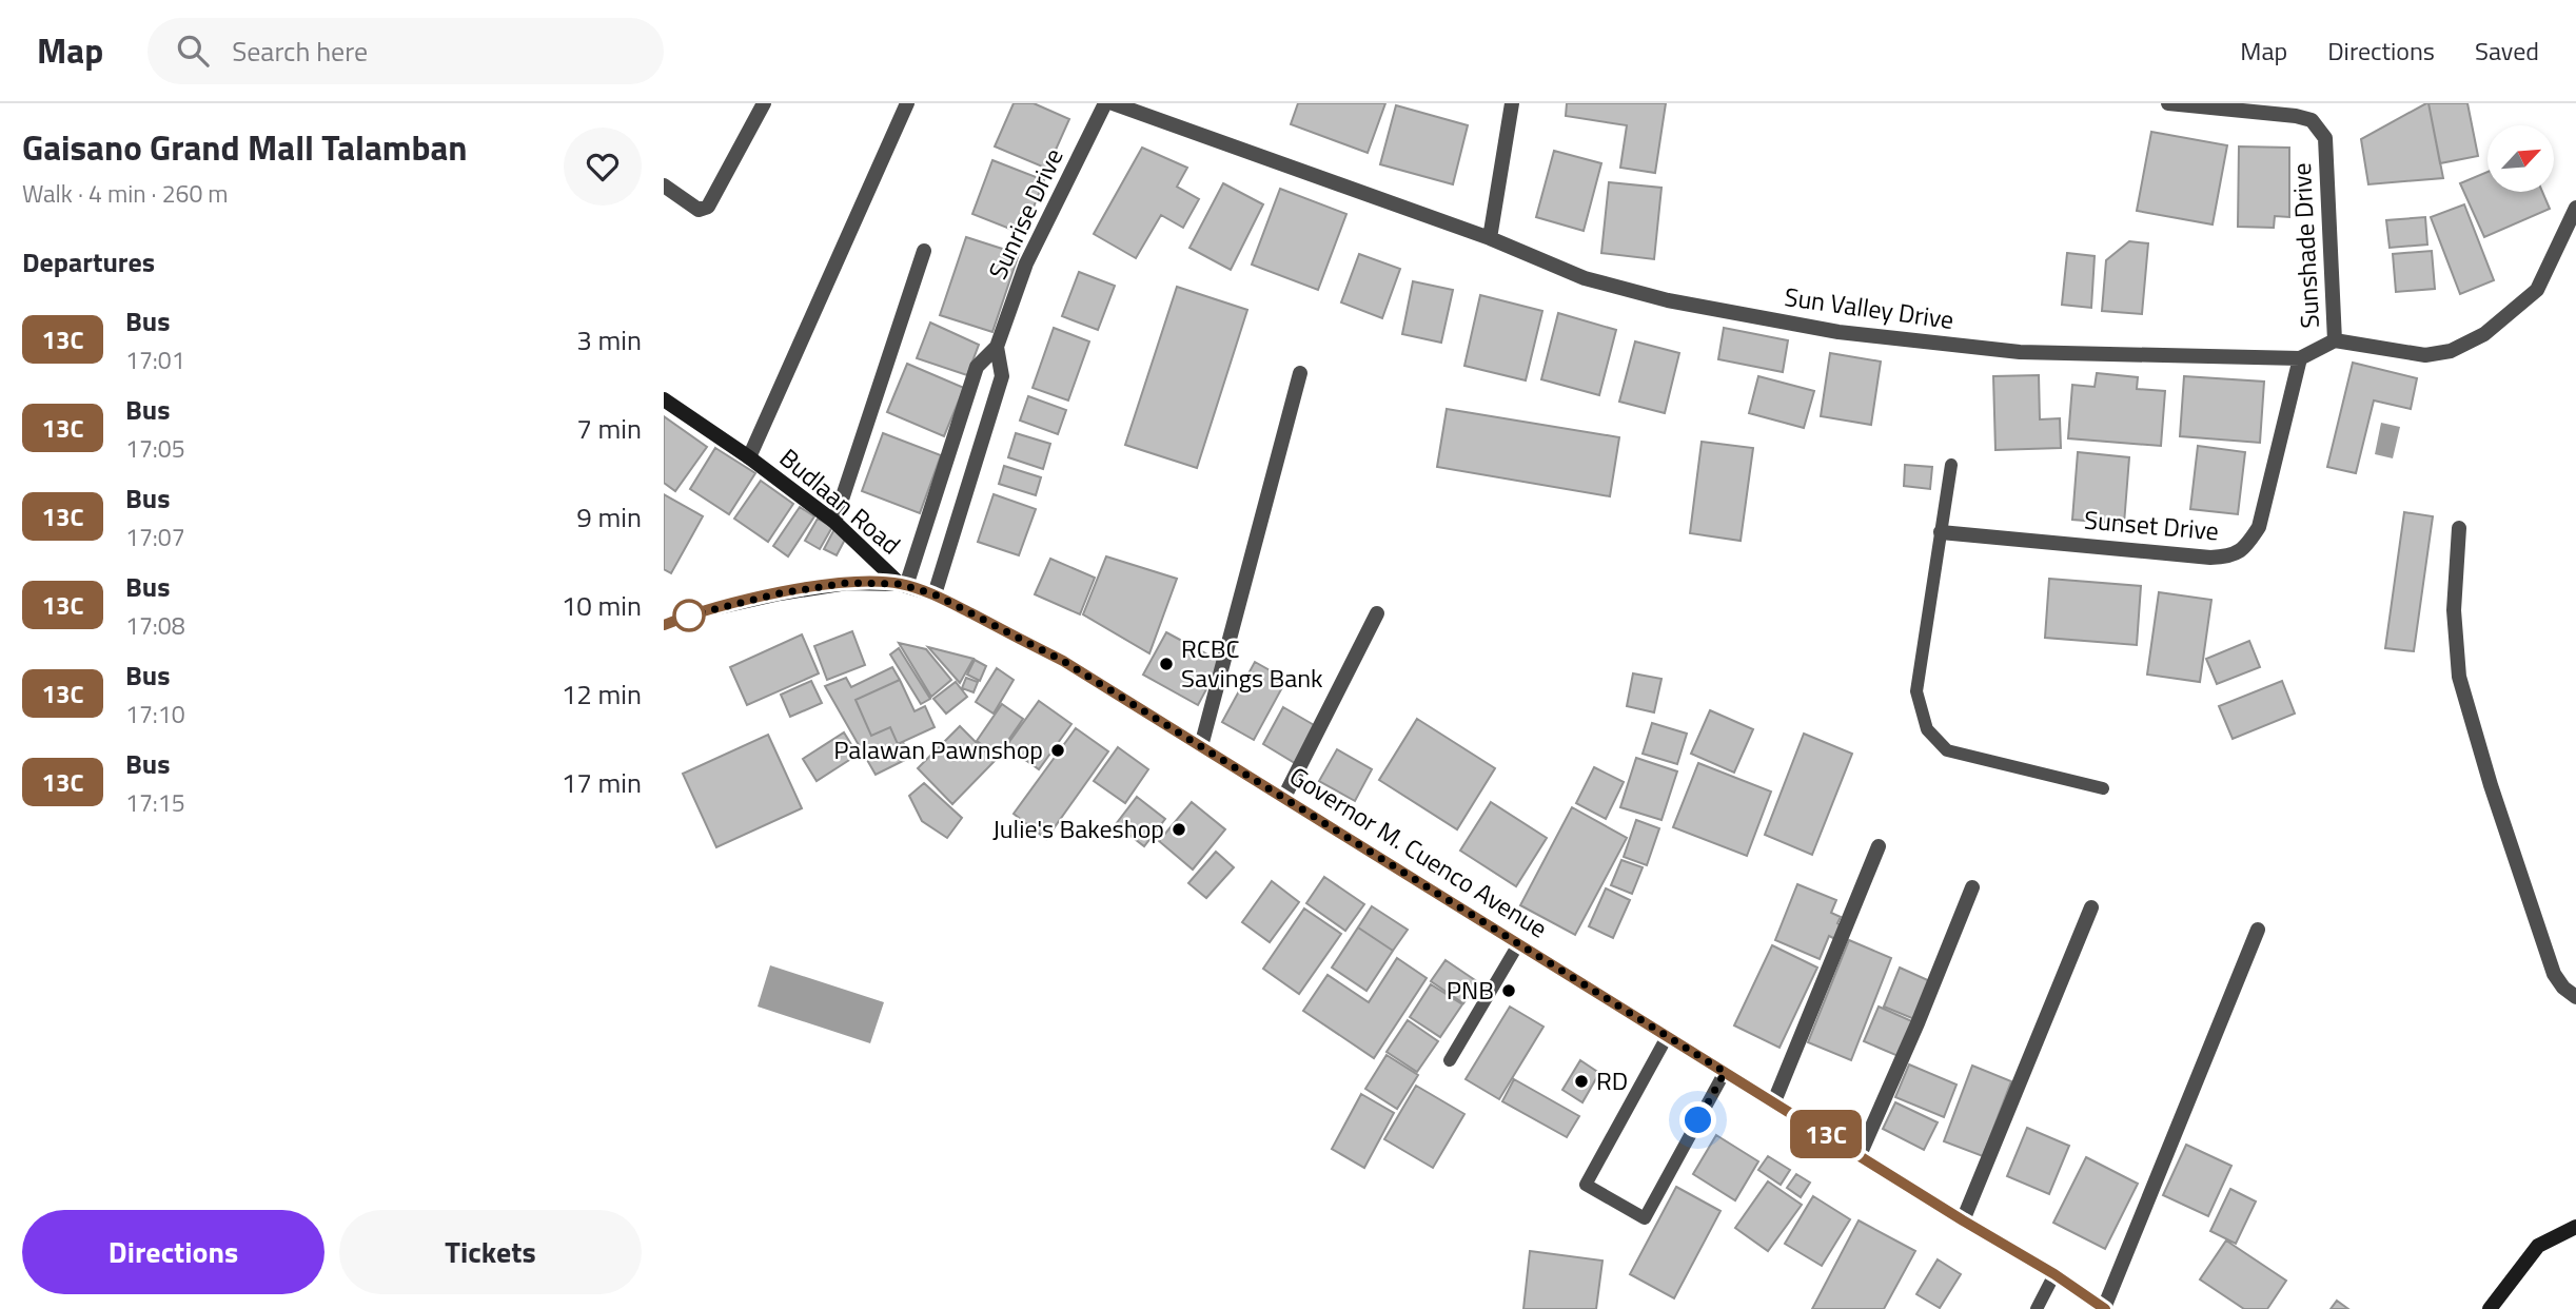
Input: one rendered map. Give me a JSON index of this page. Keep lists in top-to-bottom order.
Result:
{
  "streets": {
    "main road": ["Budlaan Road", "Governor M. Cuenco Avenue"],
    "street": [
      "Sunrise Drive",
      "Sunshade Drive",
      "Sun Valley Drive",
      "Sunset Drive"
    ]
  },
  "crossings": [
    ["Sunrise Drive", "Budlaan Road"],
    ["Sunrise Drive", "Governor M. Cuenco Avenue"],
    ["Sunshade Drive", "Sun Valley Drive"],
    ["Sun Valley Drive", "Sunset Drive"],
    ["Budlaan Road", "Governor M. Cuenco Avenue"]
  ],
  "places": [
    "RCBC Savings Bank",
    "Palawan Pawnshop",
    "Julie's Bakeshop",
    "PNB",
    "RD"
  ],
  "lines": ["bus line 13C"],
  "north": "top right",
  "page": {
    "header": "Map",
    "search": "Search here",
    "nav": ["Map", "Directions", "Saved"],
    "heading": [
      ["Gaisano Grand Mall Talamban", "Walk · 4 min · 260 m"],
      "Departures"
    ],
    "on_map": "13C",
    "list": [
      {
        "mark": "13C",
        "name": "Bus",
        "note": "17:01",
        "value": "3 min"
      },
      {
        "mark": "13C",
        "name": "Bus",
        "note": "17:05",
        "value": "7 min"
      },
      {
        "mark": "13C",
        "name": "Bus",
        "note": "17:07",
        "value": "9 min"
      },
      {
        "mark": "13C",
        "name": "Bus",
        "note": "17:08",
        "value": "10 min"
      },
      {
        "mark": "13C",
        "name": "Bus",
        "note": "17:10",
        "value": "12 min"
      },
      {
        "mark": "13C",
        "name": "Bus",
        "note": "17:15",
        "value": "17 min"
      }
    ],
    "buttons": ["Directions", "Tickets"]
  }
}
